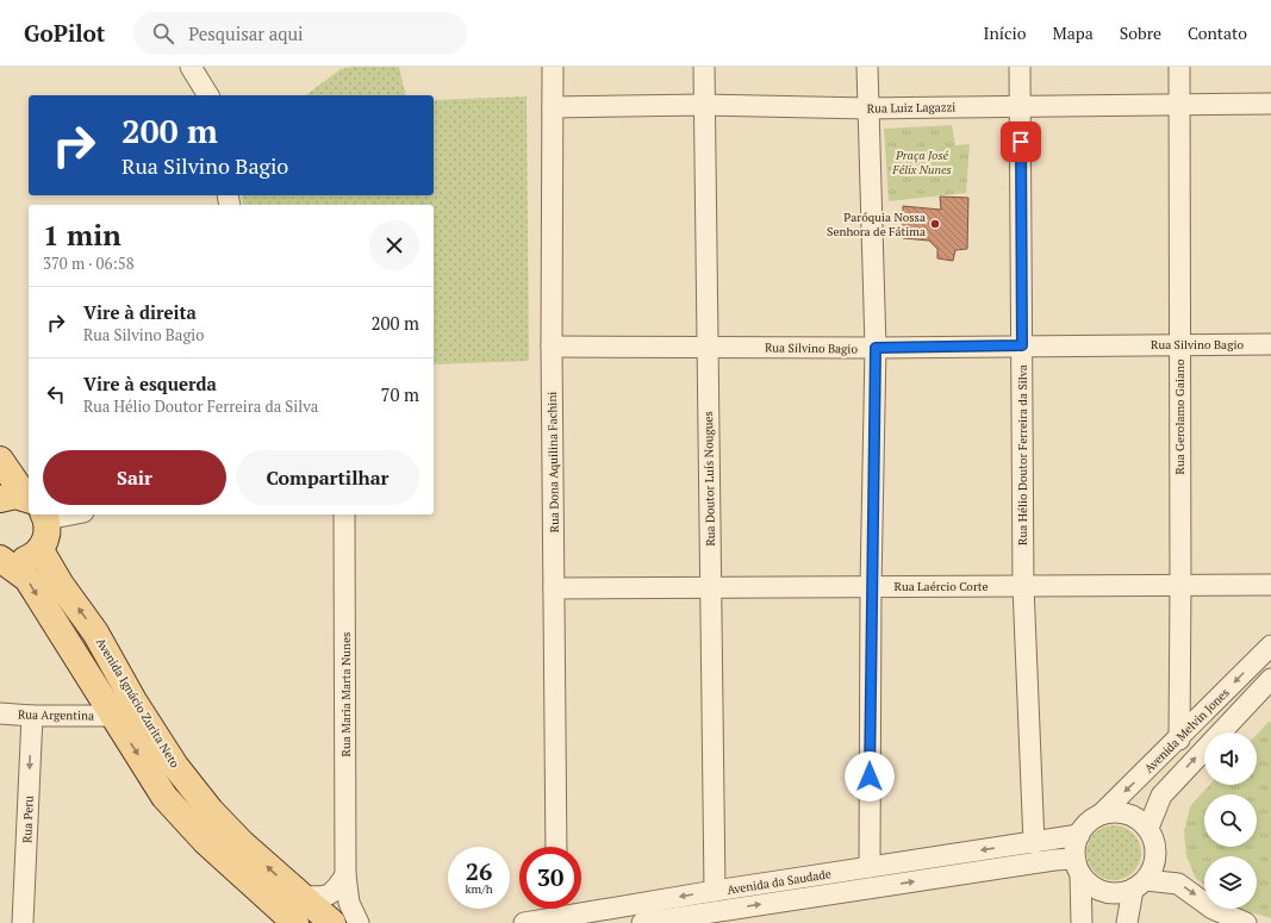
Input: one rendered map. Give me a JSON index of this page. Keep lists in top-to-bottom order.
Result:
{
  "streets": {
    "main road": ["Avenida Ignácio Zurita Neto"],
    "street": [
      "Rua Luiz Lagazzi",
      "Rua Silvino Bagio",
      "Rua Gerolamo Gaiano",
      "Rua Hélio Doutor Ferreira da Silva",
      "Rua Dona Aquilina Fachini",
      "Rua Doutor Luís Nougues",
      "Rua Laércio Corte",
      "Rua Maria Marta Nunes",
      "Rua Argentina",
      "Avenida Melvin Jones",
      "Rua Peru",
      "Avenida da Saudade"
    ]
  },
  "crossings": [
    ["Rua Luiz Lagazzi", "Rua Gerolamo Gaiano"],
    ["Rua Luiz Lagazzi", "Rua Hélio Doutor Ferreira da Silva"],
    ["Rua Luiz Lagazzi", "Rua Dona Aquilina Fachini"],
    ["Rua Luiz Lagazzi", "Rua Doutor Luís Nougues"],
    ["Rua Silvino Bagio", "Rua Gerolamo Gaiano"],
    ["Rua Silvino Bagio", "Rua Hélio Doutor Ferreira da Silva"],
    ["Rua Silvino Bagio", "Rua Dona Aquilina Fachini"],
    ["Rua Silvino Bagio", "Rua Doutor Luís Nougues"],
    ["Rua Gerolamo Gaiano", "Rua Laércio Corte"],
    ["Rua Gerolamo Gaiano", "Avenida Melvin Jones"],
    ["Rua Hélio Doutor Ferreira da Silva", "Rua Laércio Corte"],
    ["Rua Hélio Doutor Ferreira da Silva", "Avenida da Saudade"],
    ["Rua Dona Aquilina Fachini", "Rua Laércio Corte"],
    ["Rua Doutor Luís Nougues", "Rua Laércio Corte"],
    ["Rua Doutor Luís Nougues", "Avenida da Saudade"],
    ["Rua Argentina", "Rua Peru"],
    ["Avenida Melvin Jones", "Avenida da Saudade"]
  ],
  "one_way": ["Rua Peru"],
  "parks": ["Praça José Félix Nunes"],
  "places": ["Paróquia Nossa Senhora de Fátima"],
  "page": {
    "header": "GoPilot",
    "search": "Pesquisar aqui",
    "nav": [
      "Início",
      "Mapa",
      "Sobre",
      "Contato"
    ],
    "turn": ["200 m", "Rua Silvino Bagio"],
    "heading": ["1 min", "370 m · 06:58"],
    "list": [
      {
        "name": "Vire à direita",
        "note": "Rua Silvino Bagio",
        "value": "200 m"
      },
      {
        "name": "Vire à esquerda",
        "note": "Rua Hélio Doutor Ferreira da Silva",
        "value": "70 m"
      }
    ],
    "buttons": ["Sair", "Compartilhar"],
    "speed": "26 km/h",
    "limit": "30"
  }
}
